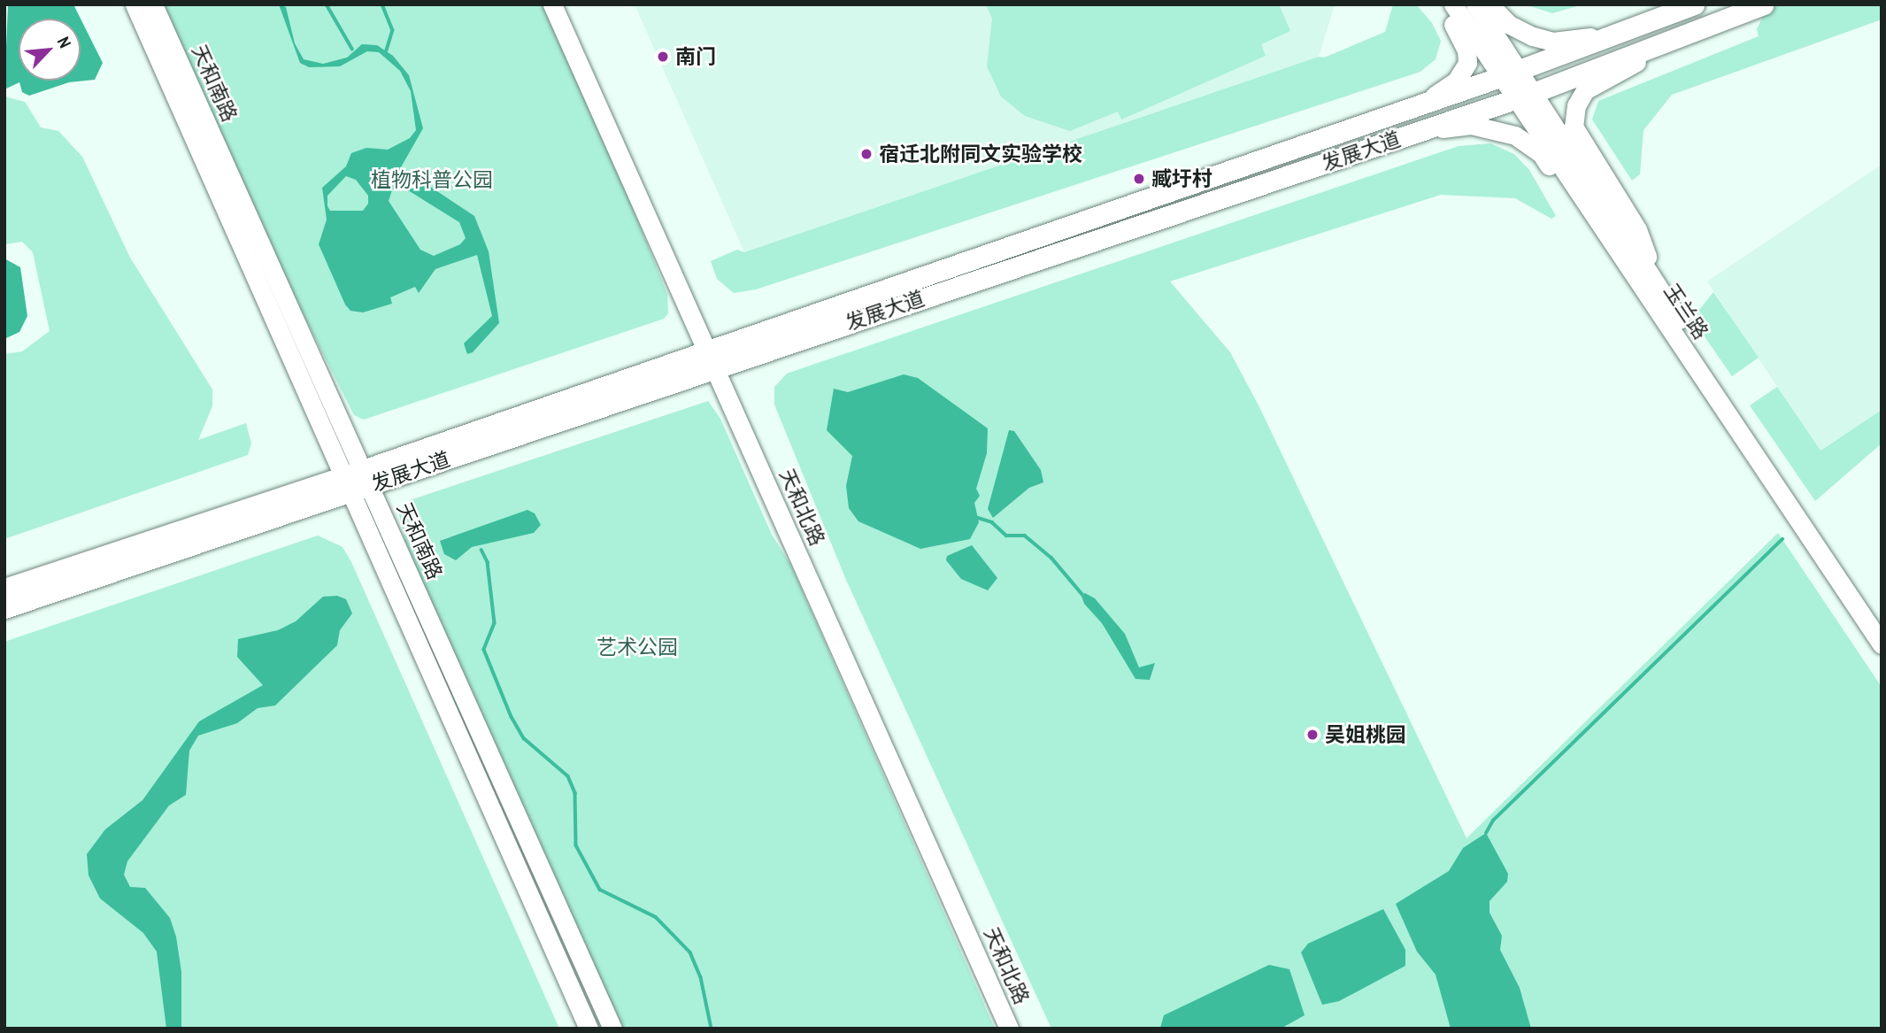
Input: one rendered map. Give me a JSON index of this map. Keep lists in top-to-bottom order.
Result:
{
  "streets": {
    "main road": ["发展大道"],
    "street": ["天和南路", "玉兰路", "天和北路"]
  },
  "crossings": [
    ["天和南路", "发展大道"],
    ["发展大道", "玉兰路"],
    ["发展大道", "天和北路"]
  ],
  "parks": ["植物科普公园", "艺术公园"],
  "places": [
    "南门",
    "宿迁北附同文实验学校",
    "臧圩村",
    "吴姐桃园"
  ],
  "north": "top right"
}
